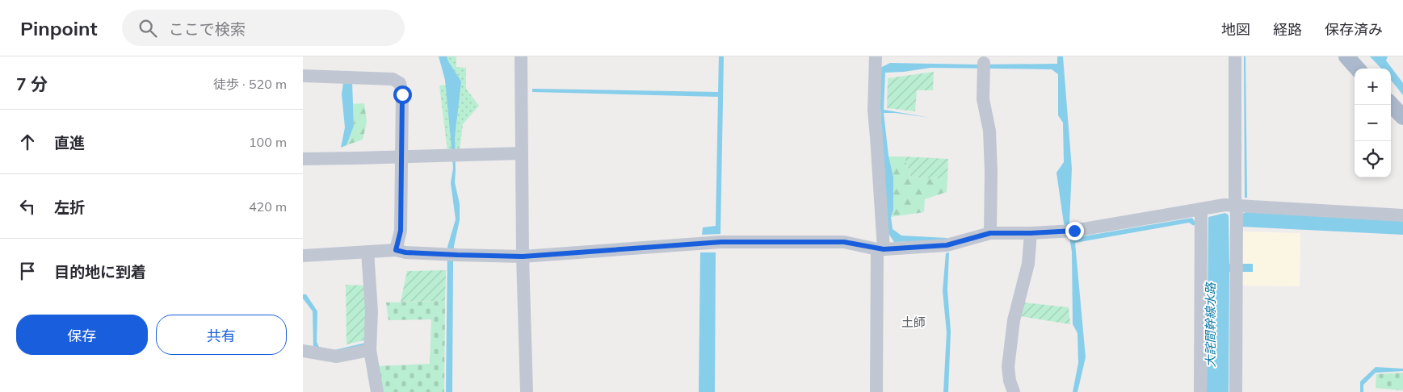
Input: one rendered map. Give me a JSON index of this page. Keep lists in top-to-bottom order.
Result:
{
  "districts": ["土師"],
  "water": ["大詫間幹線水路"],
  "page": {
    "header": "Pinpoint",
    "search": "ここで検索",
    "nav": ["地図", "経路", "保存済み"],
    "heading": ["7 分", "徒歩 · 520 m"],
    "map_buttons": ["+", "−"],
    "list": [
      ["直進", "100 m"],
      ["左折", "420 m"],
      "目的地に到着"
    ],
    "buttons": ["保存", "共有"]
  }
}
